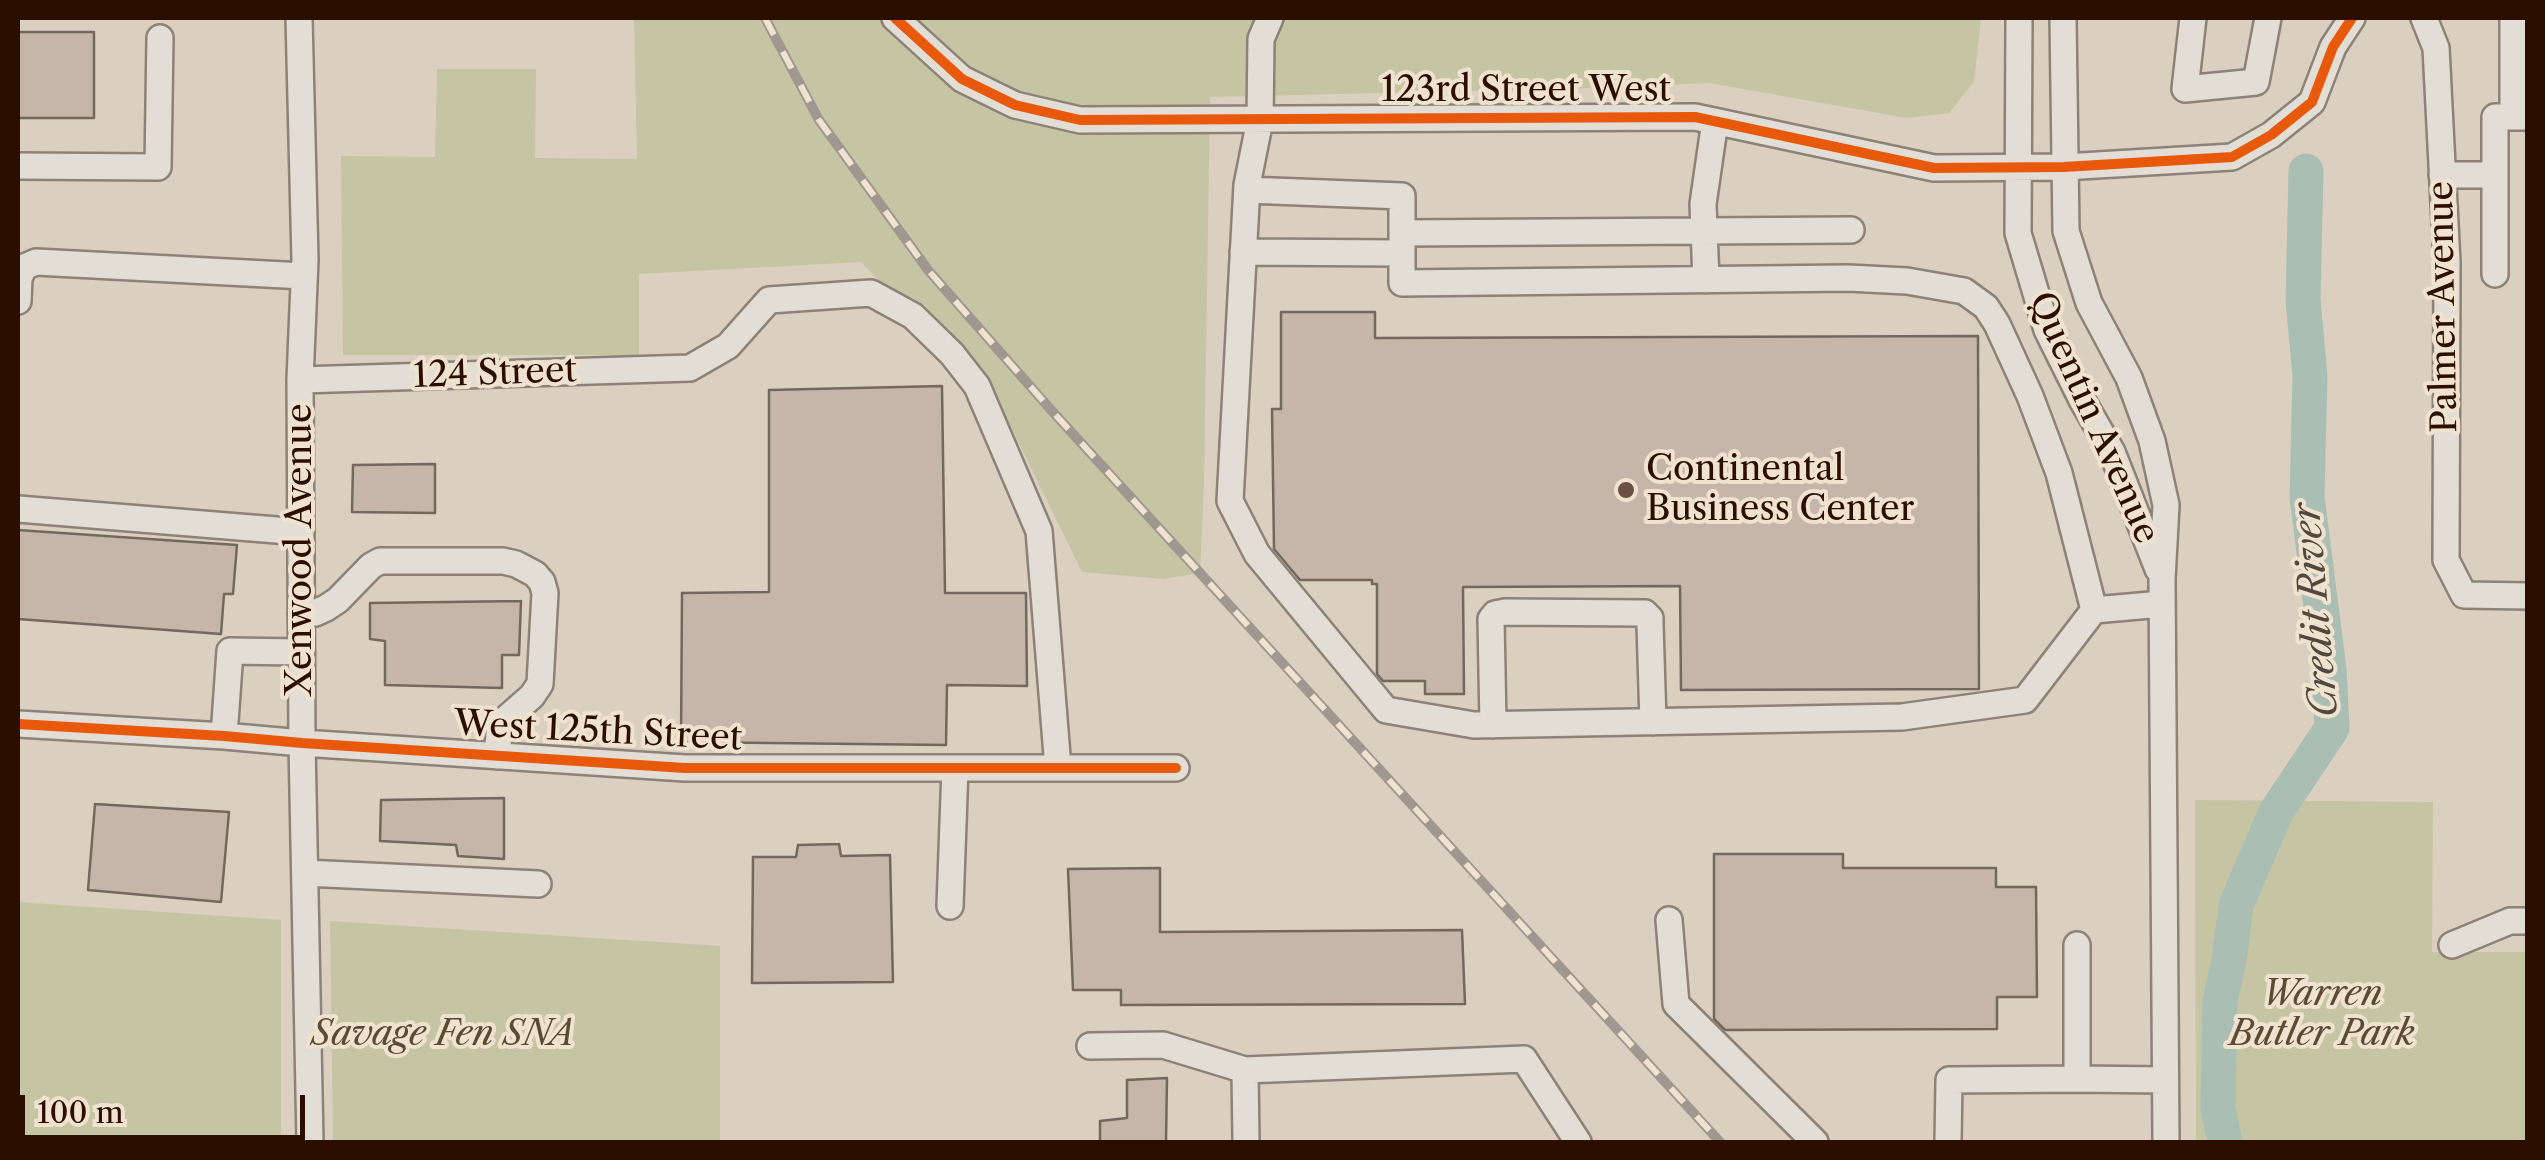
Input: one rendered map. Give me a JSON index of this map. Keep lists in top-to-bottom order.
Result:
{
  "streets": {
    "street": [
      "123rd Street West",
      "Palmer Avenue",
      "124 Street",
      "Quentin Avenue",
      "Xenwood Avenue",
      "West 125th Street"
    ]
  },
  "crossings": [
    ["123rd Street West", "Quentin Avenue"],
    ["124 Street", "Xenwood Avenue"],
    ["124 Street", "West 125th Street"],
    ["Xenwood Avenue", "West 125th Street"]
  ],
  "water": ["Credit River"],
  "parks": ["Warren Butler Park", "Savage Fen SNA"],
  "places": ["Continental Business Center"],
  "scale_bar": "100 m"
}
